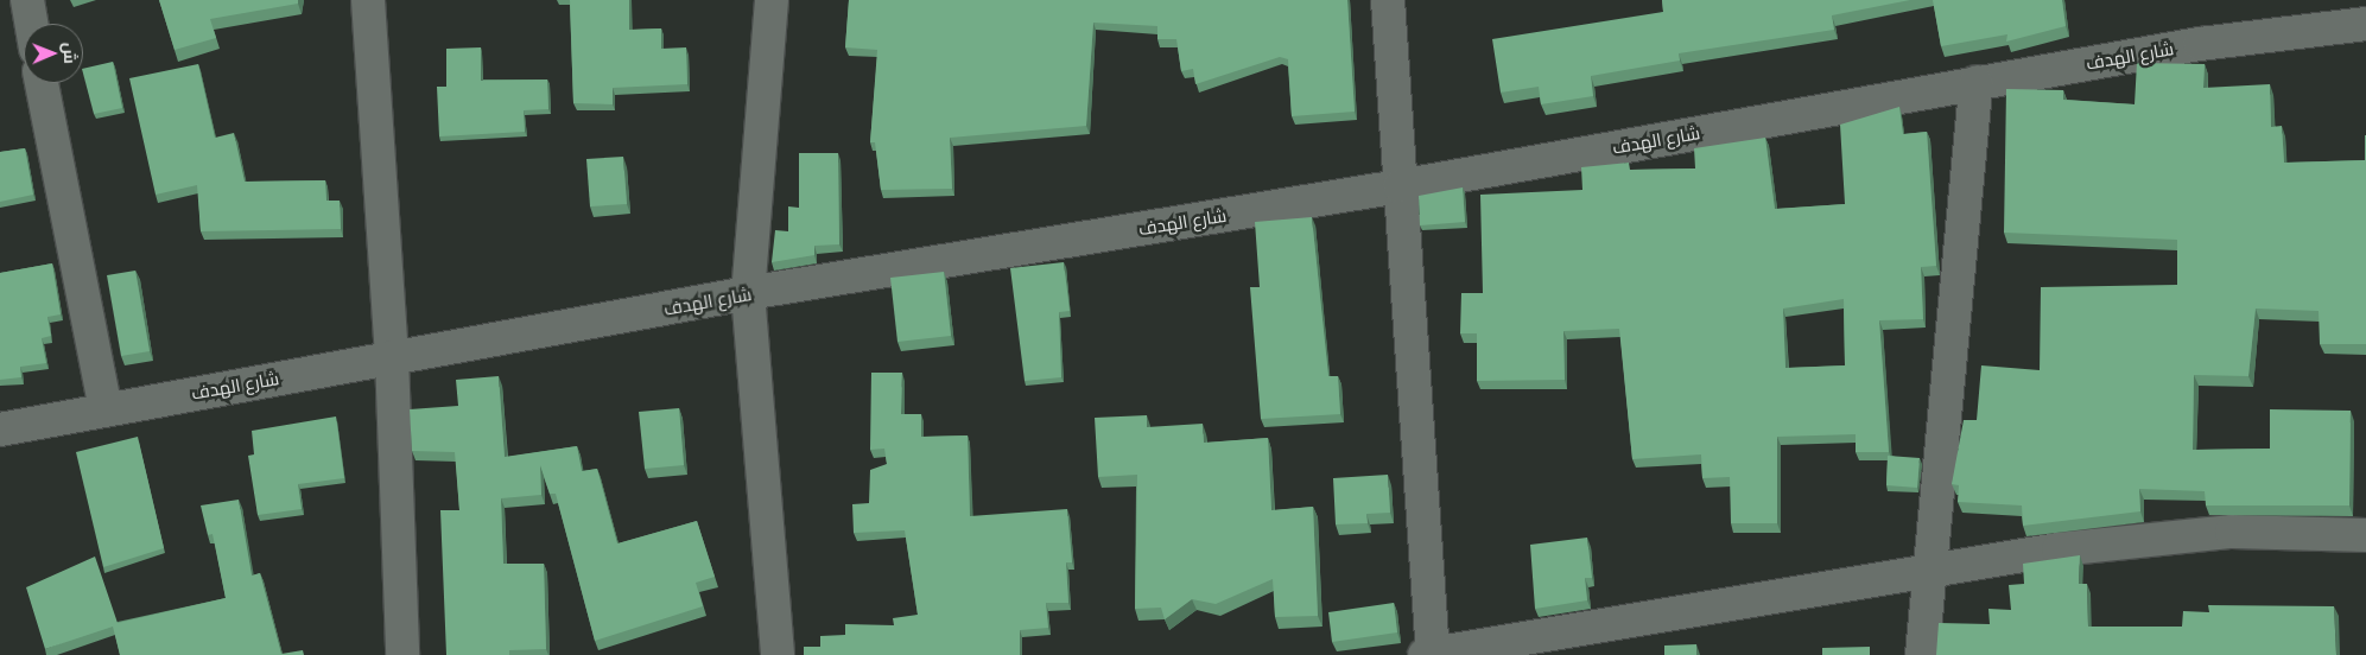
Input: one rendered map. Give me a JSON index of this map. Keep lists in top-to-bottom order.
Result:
{
  "streets": {
    "street": ["شارع الهدف"]
  },
  "north": "right"
}
